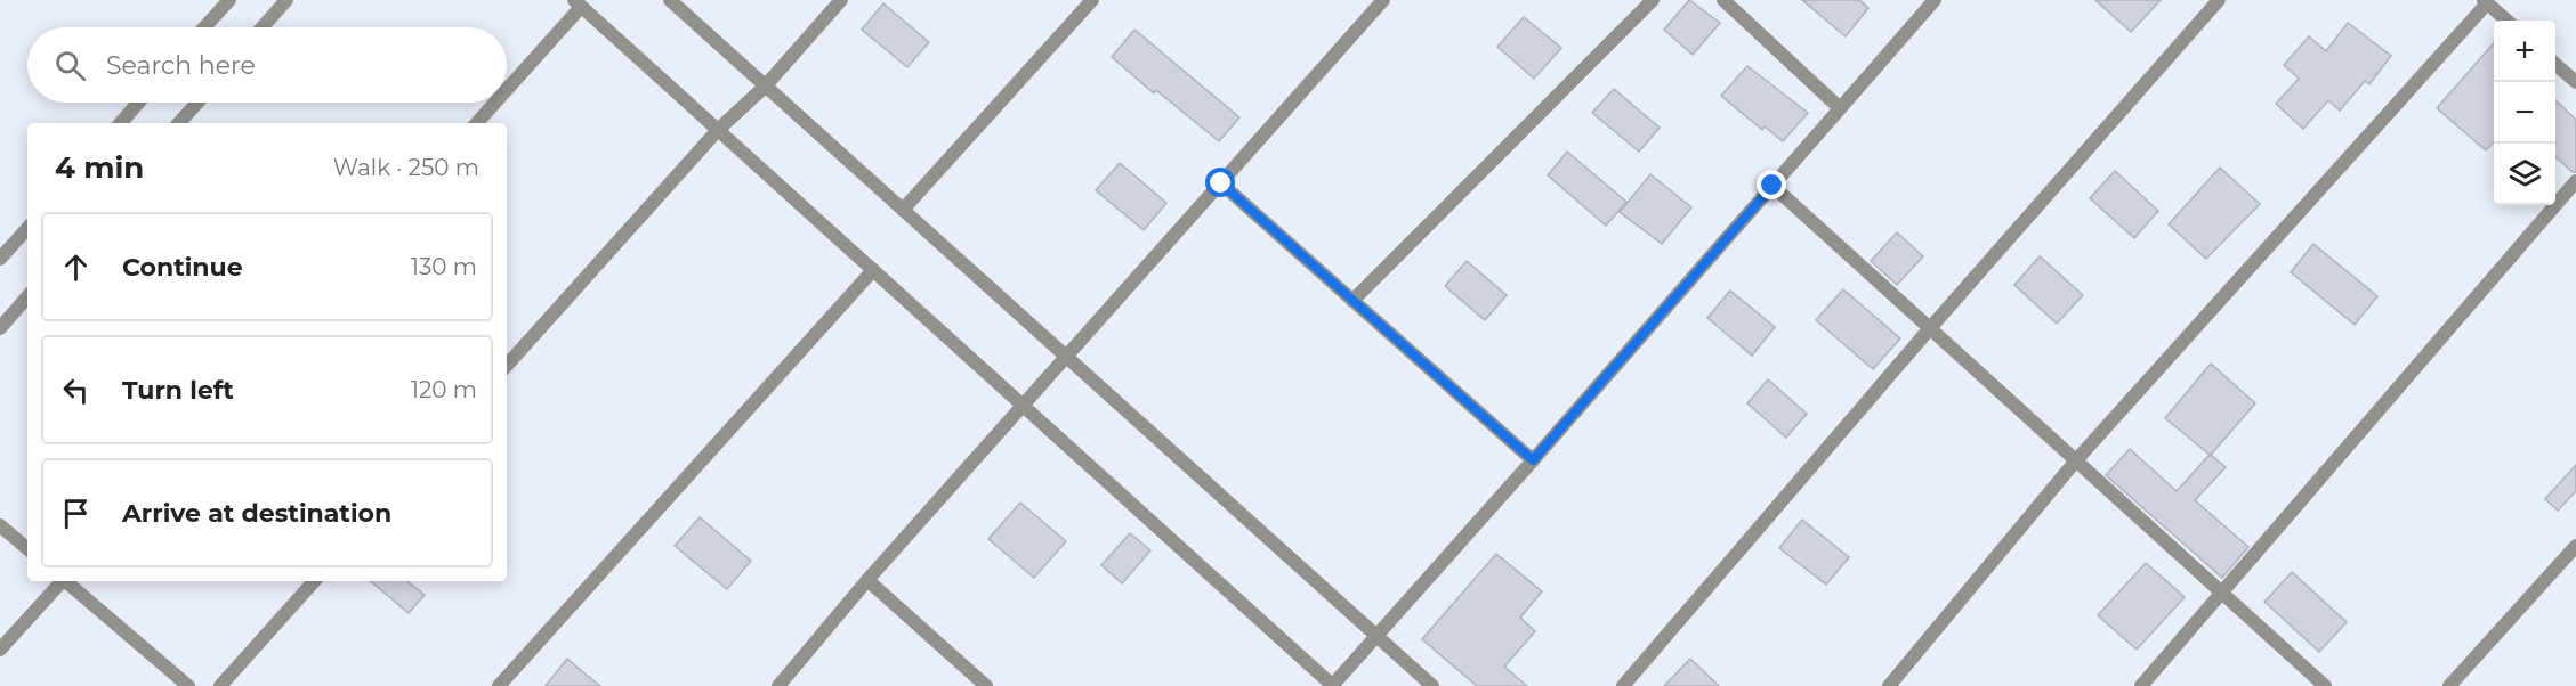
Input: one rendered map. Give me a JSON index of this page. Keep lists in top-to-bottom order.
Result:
{
  "page": {
    "map_buttons": ["+", "−"],
    "search": "Search here",
    "heading": ["4 min", "Walk · 250 m"],
    "list": [
      ["Continue", "130 m"],
      ["Turn left", "120 m"],
      "Arrive at destination"
    ]
  }
}
